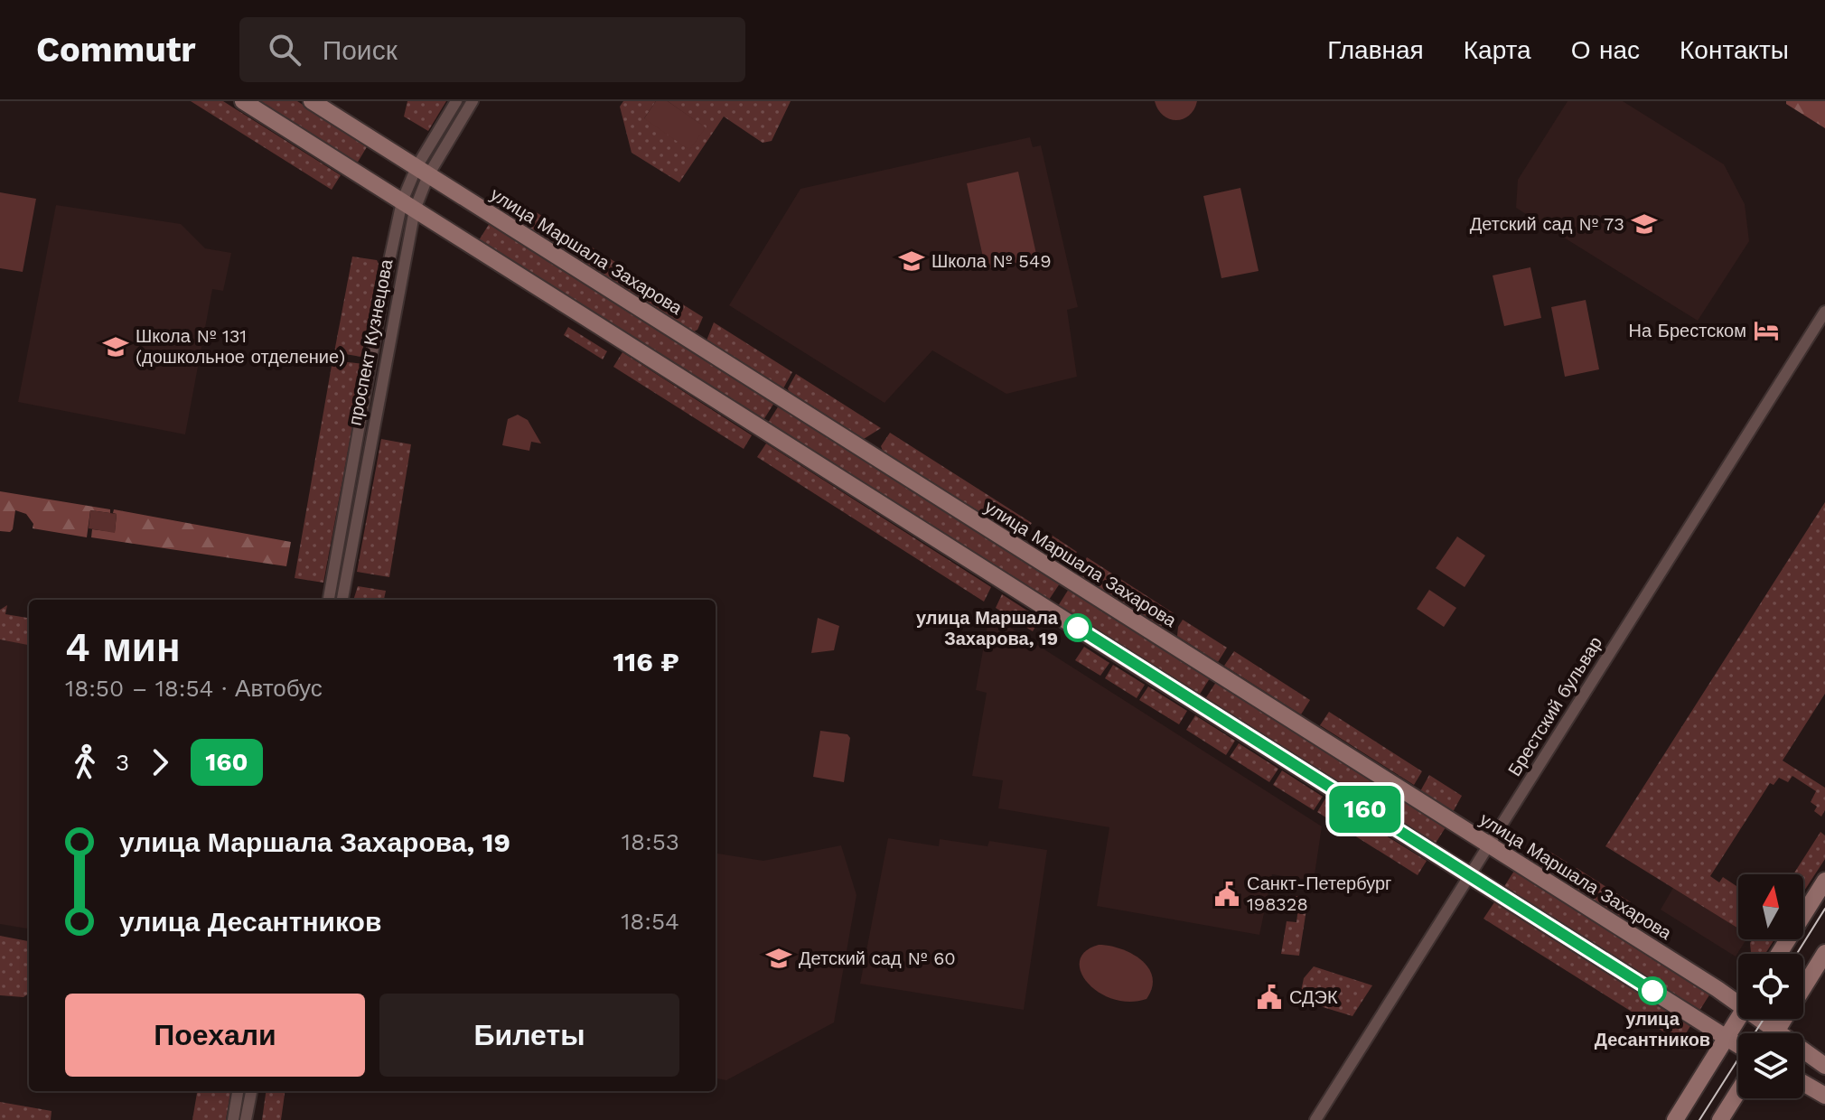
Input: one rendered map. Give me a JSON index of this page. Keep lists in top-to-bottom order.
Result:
{
  "streets": {
    "street": ["улица Маршала Захарова", "проспект Кузнецова", "Брестский бульвар"]
  },
  "crossings": [
    ["улица Маршала Захарова", "проспект Кузнецова"],
    ["улица Маршала Захарова", "Брестский бульвар"]
  ],
  "places": {
    "school or university": [
      "Детский сад № 73",
      "Школа № 549",
      "Школа № 131 (дошкольное отделение)",
      "Детский сад № 60"
    ],
    "hotel": ["На Брестском"],
    "other": ["улица Маршала Захарова, 19", "улица Десантников"],
    "public building": ["Санкт-Петербург 198328", "СДЭК"]
  },
  "lines": ["bus line 160"],
  "north": "top",
  "page": {
    "header": "Commutr",
    "search": "Поиск",
    "nav": [
      "Главная",
      "Карта",
      "О нас",
      "Контакты"
    ],
    "on_map": "160",
    "heading": ["4 мин", "18:50 – 18:54 · Автобус", "116 ₽"],
    "legs": ["3", "160"],
    "list": [
      {
        "name": "улица Маршала Захарова, 19",
        "value": "18:53"
      },
      {
        "name": "улица Десантников",
        "value": "18:54"
      }
    ],
    "buttons": ["Поехали", "Билеты"]
  }
}
